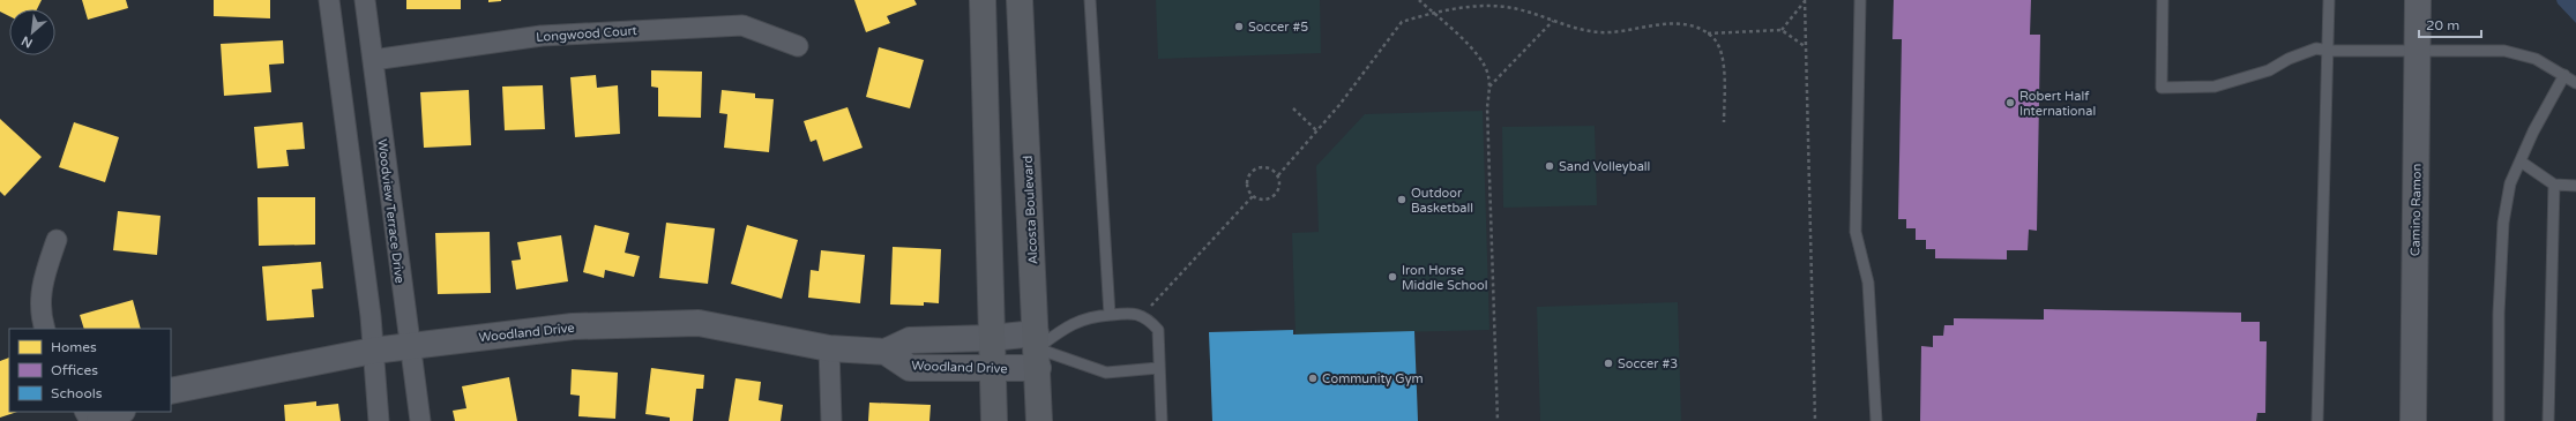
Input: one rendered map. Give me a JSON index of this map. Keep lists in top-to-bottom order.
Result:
{
  "streets": {
    "main road": ["Alcosta Boulevard"],
    "street": [
      "Longwood Court",
      "Camino Ramon",
      "Woodview Terrace Drive",
      "Woodland Drive"
    ]
  },
  "crossings": [
    ["Longwood Court", "Woodview Terrace Drive"],
    ["Alcosta Boulevard", "Woodland Drive"],
    ["Woodview Terrace Drive", "Woodland Drive"]
  ],
  "places": [
    "Soccer #5",
    "Robert Half International",
    "Sand Volleyball",
    "Outdoor Basketball",
    "Iron Horse Middle School",
    "Soccer #3",
    "Community Gym"
  ],
  "legend": ["Homes", "Offices", "Schools"],
  "scale_bar": "20 m",
  "north": "bottom left"
}
